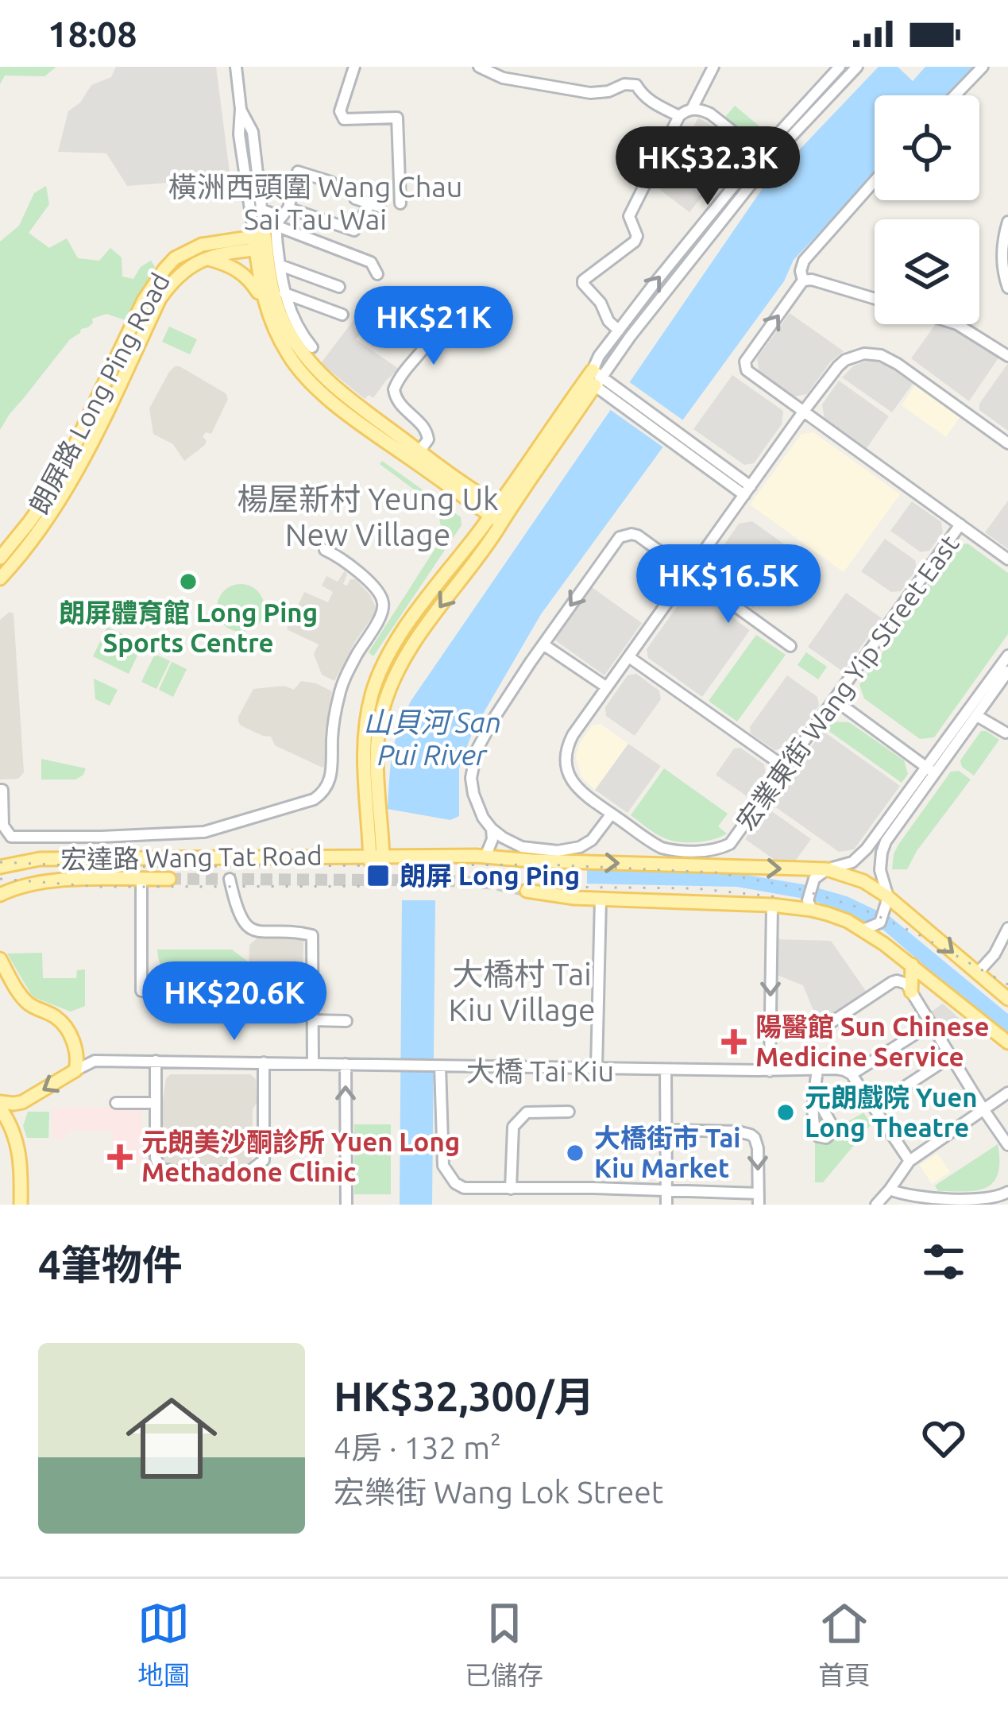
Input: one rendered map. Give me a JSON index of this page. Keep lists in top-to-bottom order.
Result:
{
  "streets": {
    "main road": ["朗屏路 Long Ping Road", "宏達路 Wang Tat Road"],
    "street": ["宏業東街 Wang Yip Street East"]
  },
  "districts": [
    "橫洲西頭圍 Wang Chau Sai Tau Wai",
    "楊屋新村 Yeung Uk New Village",
    "大橋村 Tai Kiu Village",
    "大橋 Tai Kiu"
  ],
  "water": ["山貝河 San Pui River"],
  "places": {
    "other": ["朗屏體育館 Long Ping Sports Centre", "元朗戲院 Yuen Long Theatre", "大橋街市 Tai Kiu Market"],
    "transit": ["朗屏 Long Ping"],
    "health": ["陽醫館 Sun Chinese Medicine Service", "元朗美沙酮診所 Yuen Long Methadone Clinic"]
  },
  "page": {
    "status": "18:08",
    "price": [
      "HK$32.3K",
      "HK$21K",
      "HK$16.5K",
      "HK$20.6K"
    ],
    "heading": "4筆物件",
    "list": [
      {
        "name": "HK$32,300/月",
        "note": "4房 · 132 m² · 宏樂街 Wang Lok Street"
      }
    ],
    "tabs": ["地圖", "已儲存", "首頁"]
  }
}
